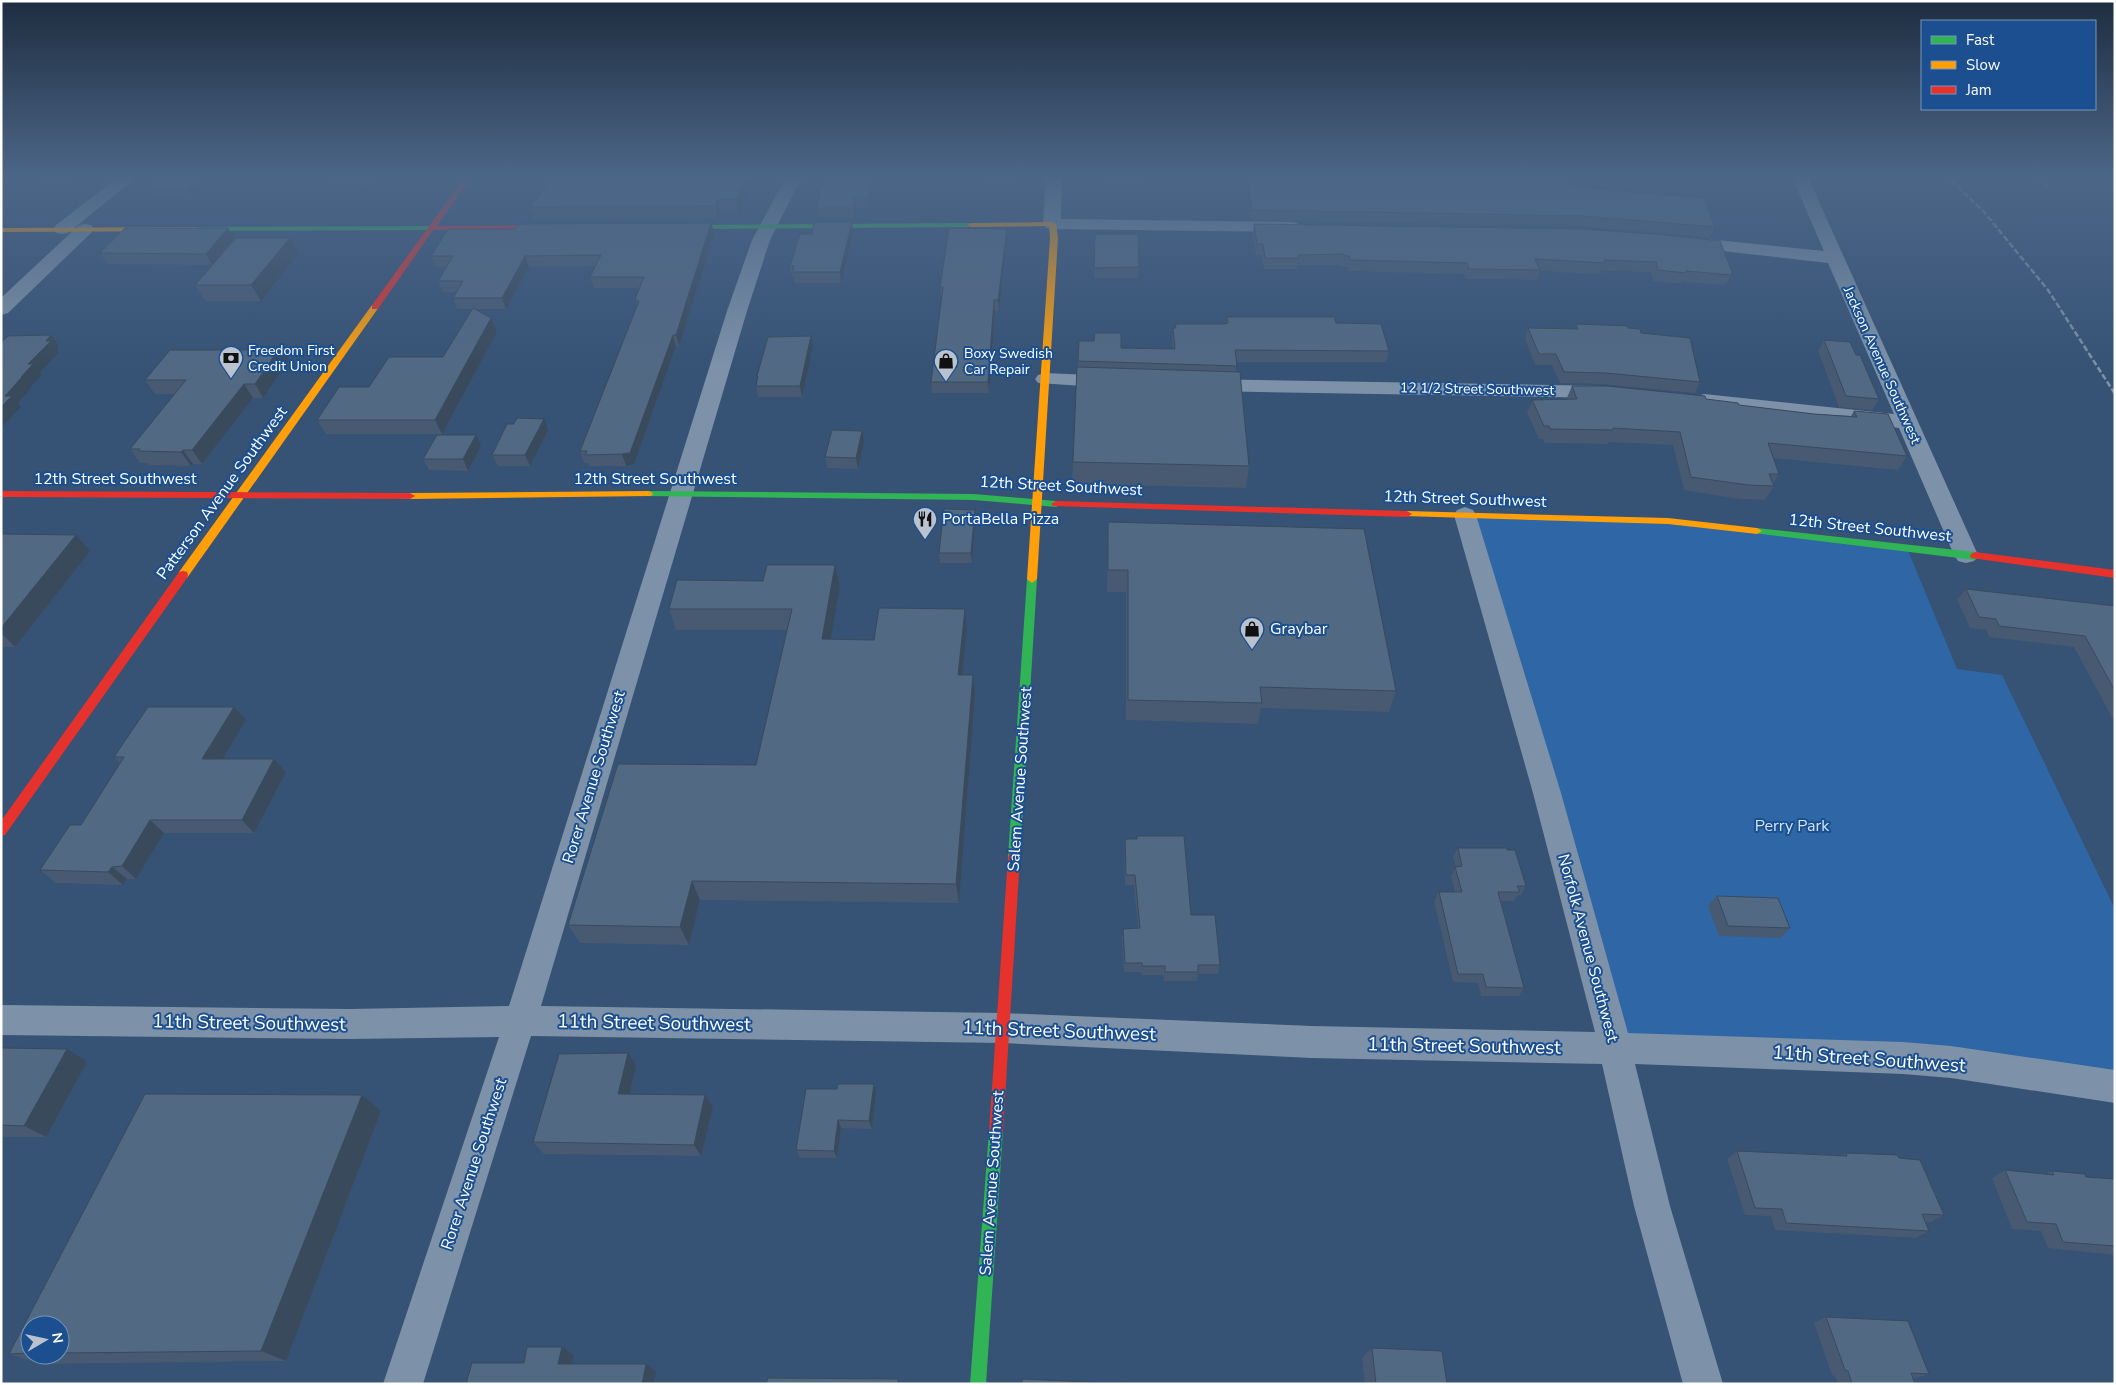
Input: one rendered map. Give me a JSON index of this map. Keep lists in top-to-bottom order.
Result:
{
  "streets": {
    "street": [
      "Jackson Avenue Southwest",
      "12 1/2 Street Southwest",
      "12th Street Southwest",
      "Patterson Avenue Southwest",
      "Rorer Avenue Southwest",
      "Salem Avenue Southwest",
      "Norfolk Avenue Southwest",
      "11th Street Southwest"
    ]
  },
  "crossings": [
    ["Jackson Avenue Southwest", "12th Street Southwest"],
    ["12th Street Southwest", "Patterson Avenue Southwest"],
    ["12th Street Southwest", "Rorer Avenue Southwest"],
    ["12th Street Southwest", "Salem Avenue Southwest"],
    ["12th Street Southwest", "Norfolk Avenue Southwest"],
    ["Rorer Avenue Southwest", "11th Street Southwest"],
    ["Salem Avenue Southwest", "11th Street Southwest"],
    ["Norfolk Avenue Southwest", "11th Street Southwest"]
  ],
  "parks": ["Perry Park"],
  "places": {
    "bank": ["Freedom First Credit Union"],
    "shop": ["Boxy Swedish Car Repair", "Graybar"],
    "restaurant": ["PortaBella Pizza"]
  },
  "legend": ["Fast", "Slow", "Jam"],
  "north": "right"
}
